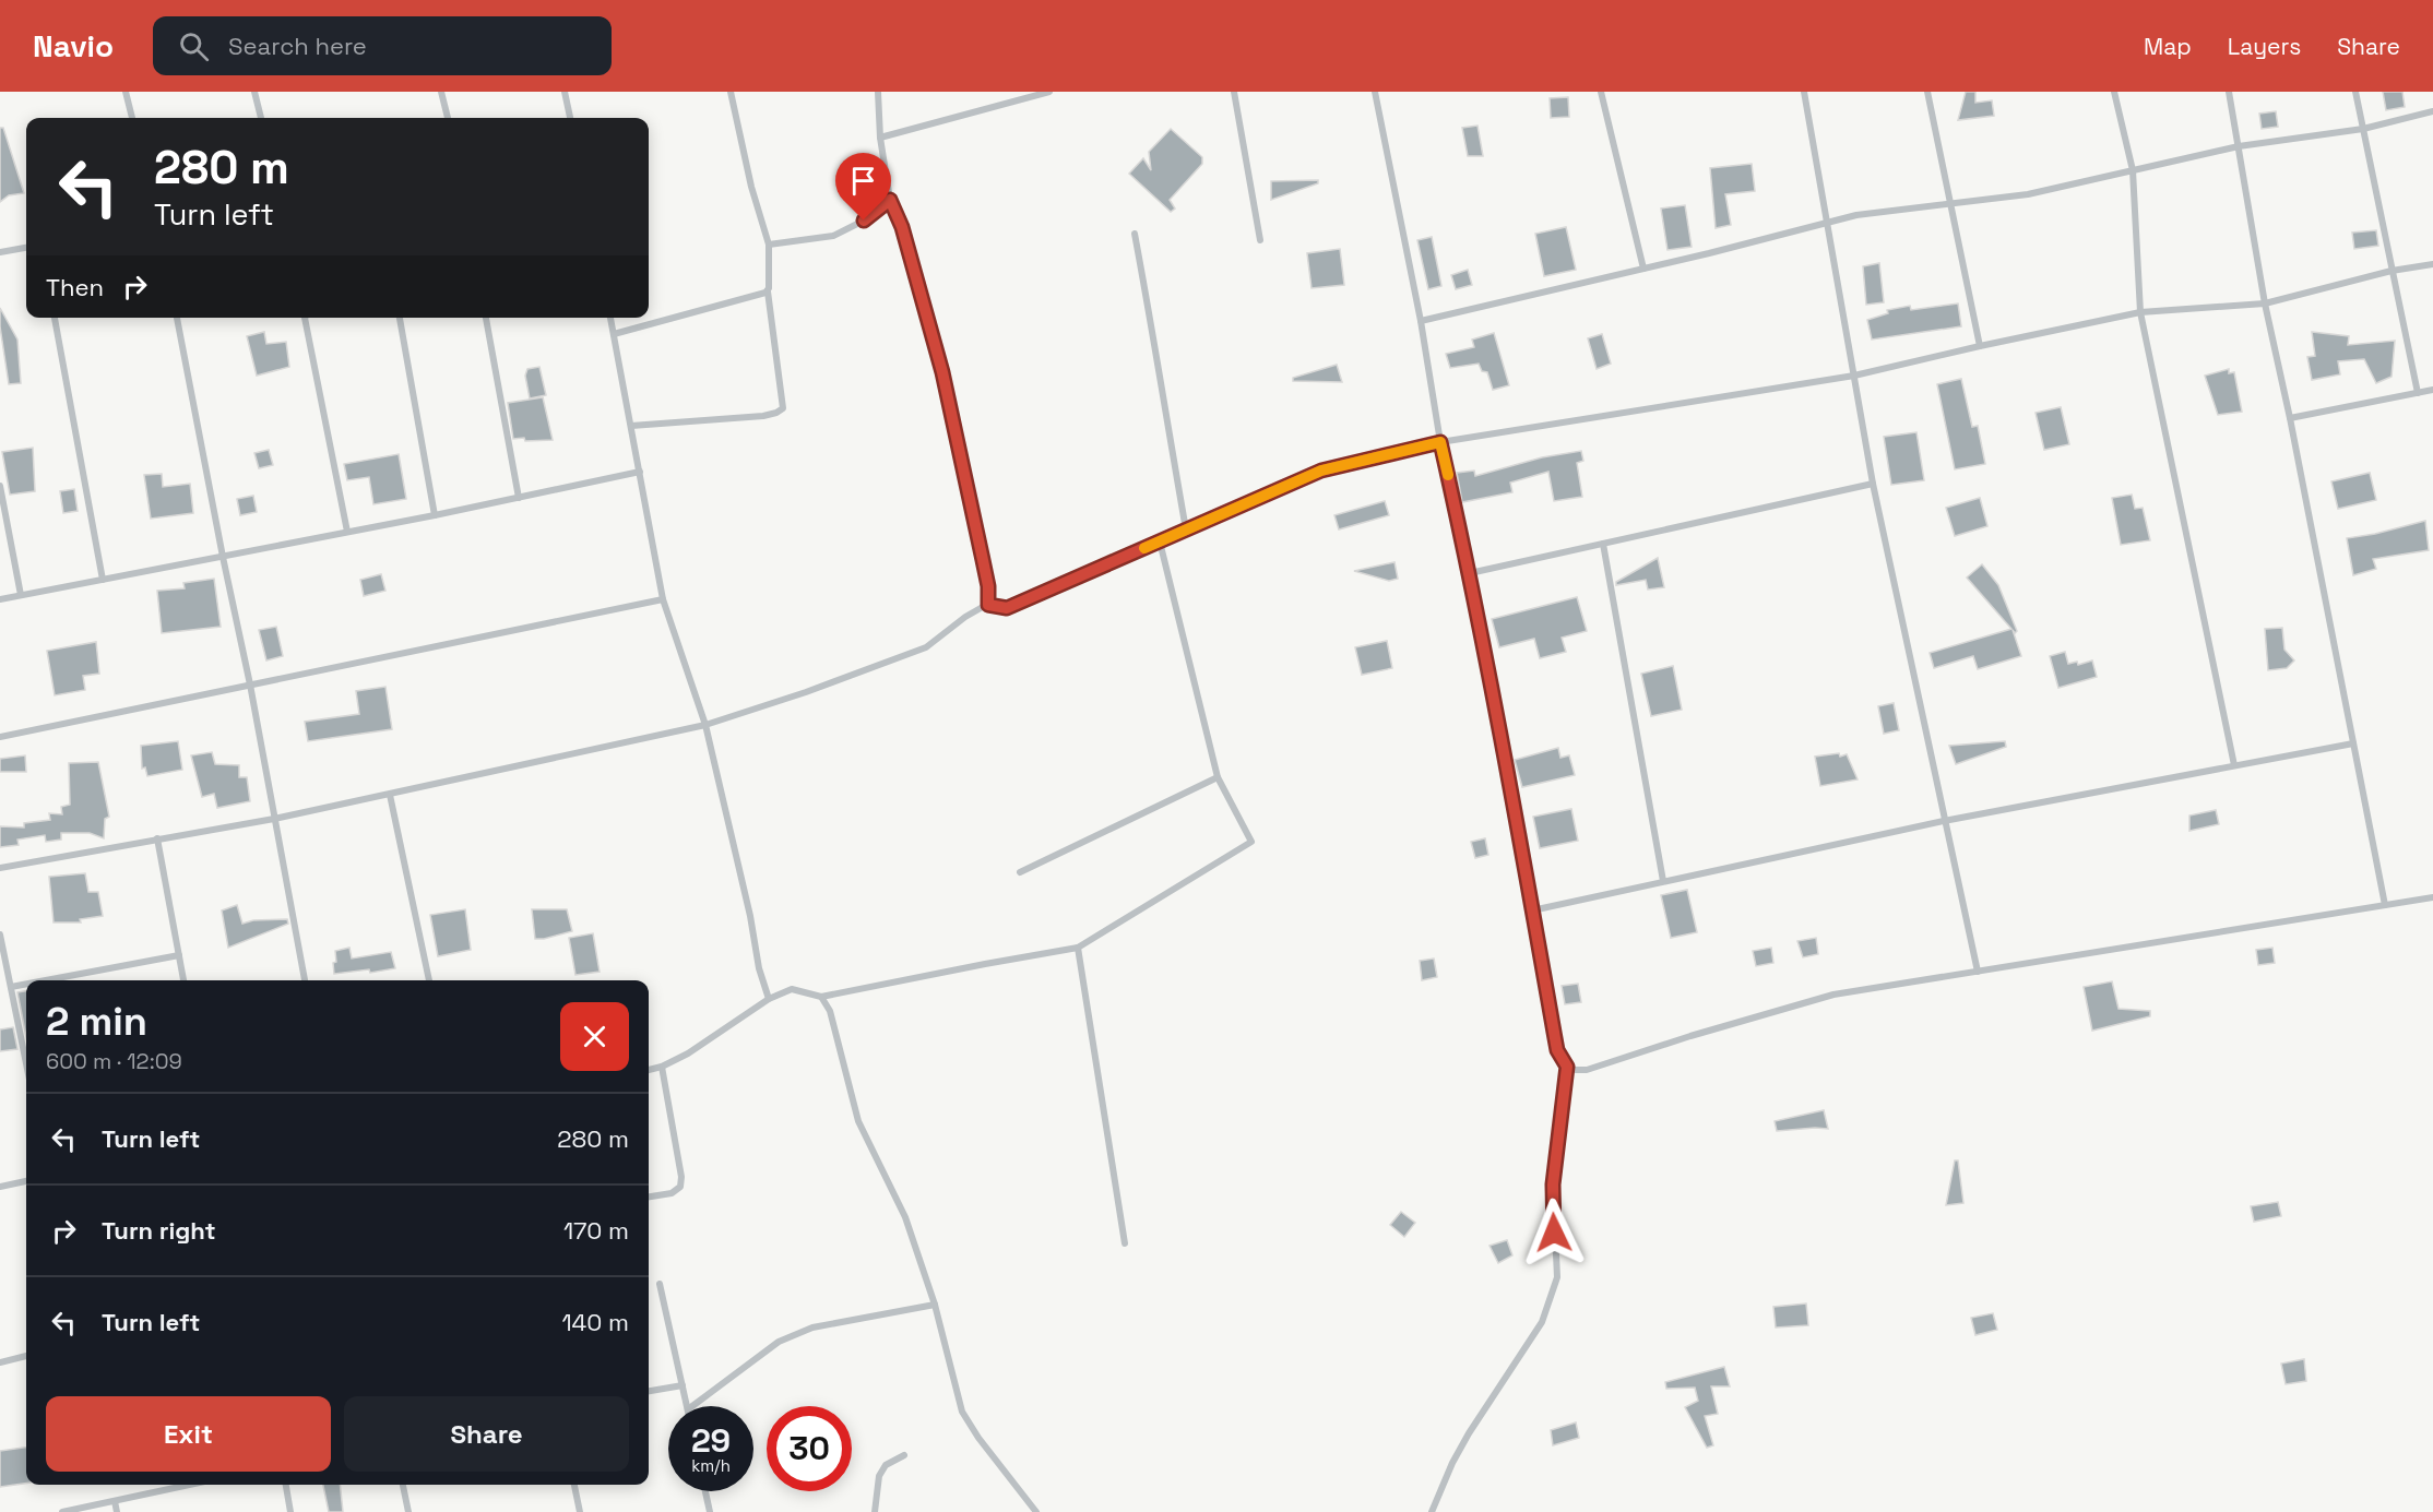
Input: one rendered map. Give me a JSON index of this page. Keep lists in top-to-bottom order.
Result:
{
  "page": {
    "header": "Navio",
    "search": "Search here",
    "nav": ["Map", "Layers", "Share"],
    "turn": ["280 m", "Turn left"],
    "then": "Then",
    "heading": ["2 min", "600 m · 12:09"],
    "list": [
      {
        "name": "Turn left",
        "value": "280 m"
      },
      {
        "name": "Turn right",
        "value": "170 m"
      },
      {
        "name": "Turn left",
        "value": "140 m"
      }
    ],
    "buttons": ["Exit", "Share"],
    "speed": "29 km/h",
    "limit": "30"
  }
}
